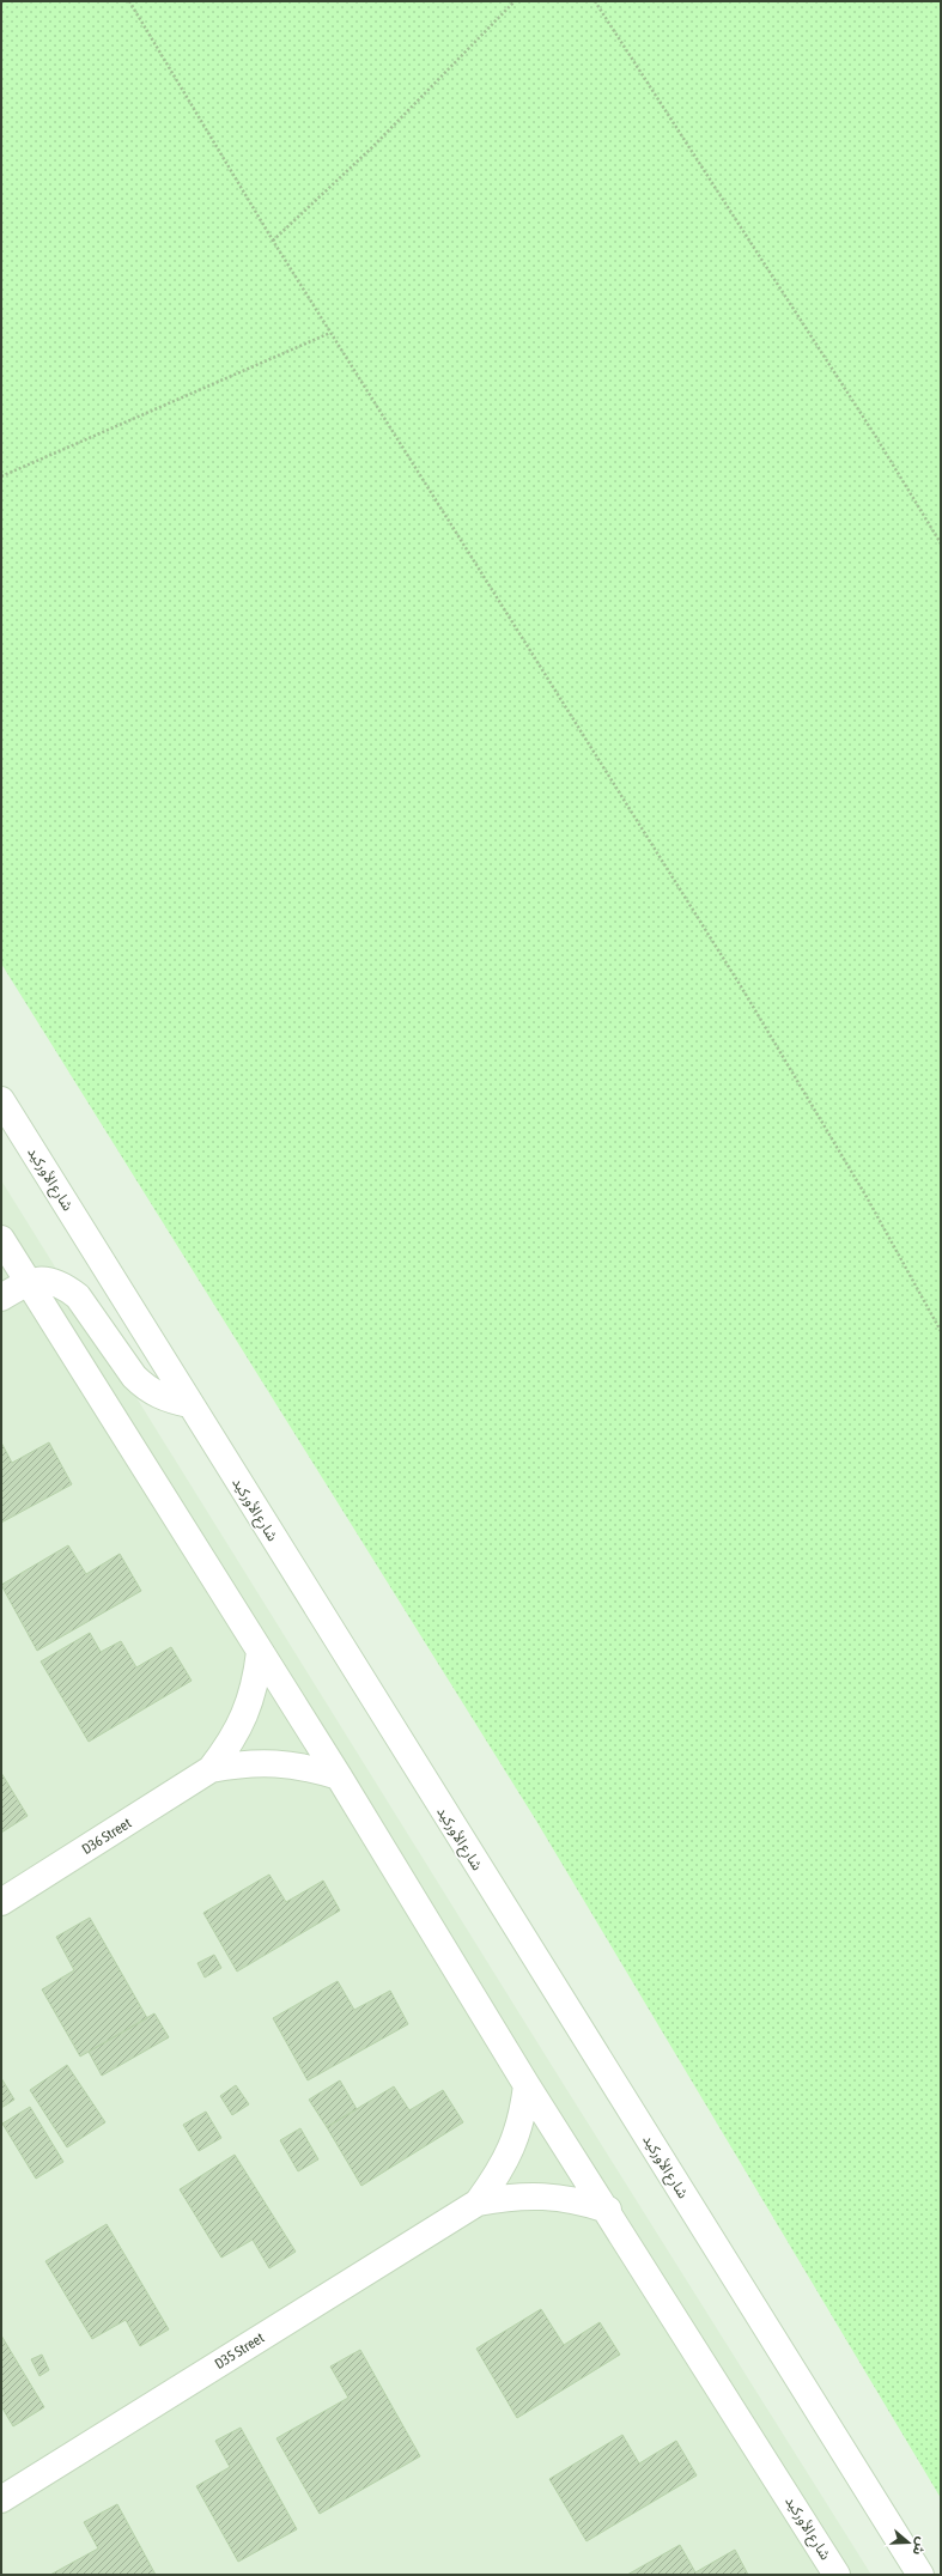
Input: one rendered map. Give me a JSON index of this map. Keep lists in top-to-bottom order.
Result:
{
  "streets": {
    "street": ["شارع الأوركيد", "D36 Street", "D35 Street"]
  },
  "crossings": [
    ["شارع الأوركيد", "D36 Street"],
    ["شارع الأوركيد", "D35 Street"]
  ],
  "north": "right"
}
